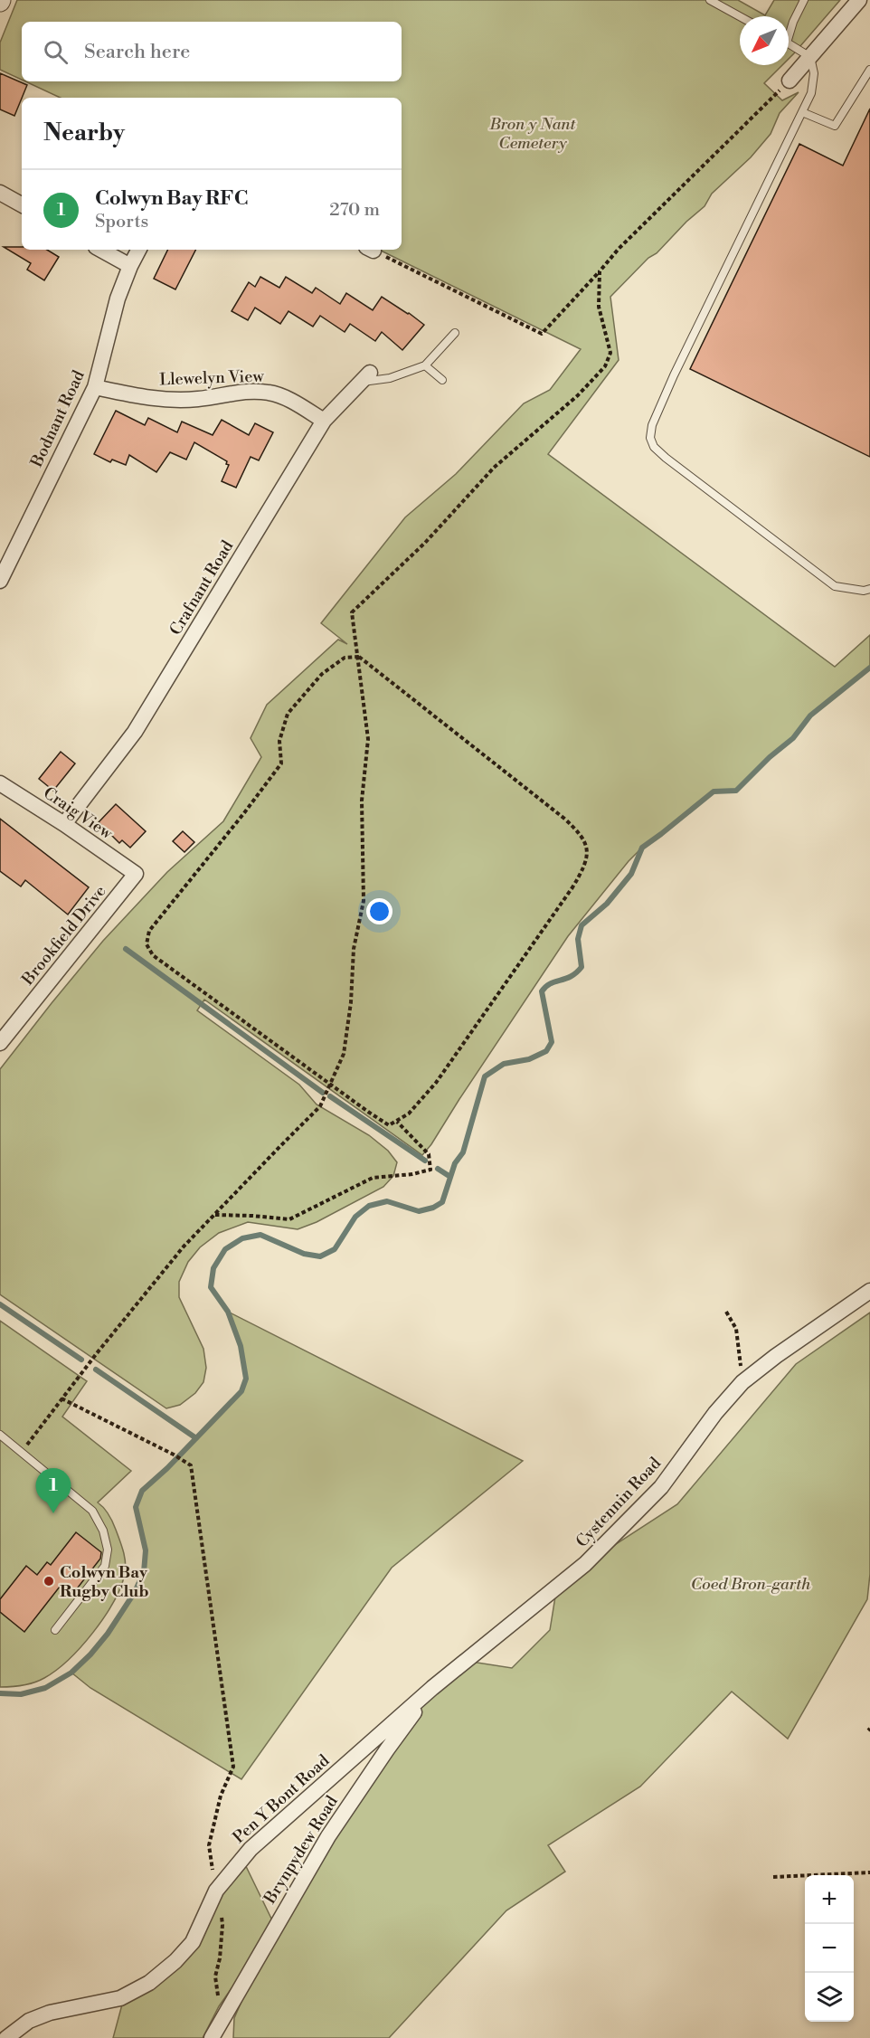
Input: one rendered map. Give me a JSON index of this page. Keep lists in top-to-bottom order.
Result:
{
  "streets": {
    "street": [
      "Llewelyn View",
      "Bodnant Road",
      "Crafnant Road",
      "Craig View",
      "Brookfield Drive",
      "Cystennin Road",
      "Pen Y Bont Road",
      "Brynpydew Road"
    ]
  },
  "crossings": [
    ["Llewelyn View", "Bodnant Road"],
    ["Llewelyn View", "Crafnant Road"],
    ["Crafnant Road", "Craig View"],
    ["Craig View", "Brookfield Drive"],
    ["Cystennin Road", "Pen Y Bont Road"],
    ["Cystennin Road", "Brynpydew Road"],
    ["Pen Y Bont Road", "Brynpydew Road"]
  ],
  "parks": ["Bron y Nant Cemetery", "Coed Bron-garth"],
  "places": ["Colwyn Bay Rugby Club"],
  "north": "bottom left",
  "page": {
    "search": "Search here",
    "heading": "Nearby",
    "list": [
      {
        "mark": "1",
        "name": "Colwyn Bay RFC",
        "note": "Sports",
        "value": "270 m"
      }
    ],
    "pins": "1",
    "map_buttons": ["+", "−"]
  }
}
